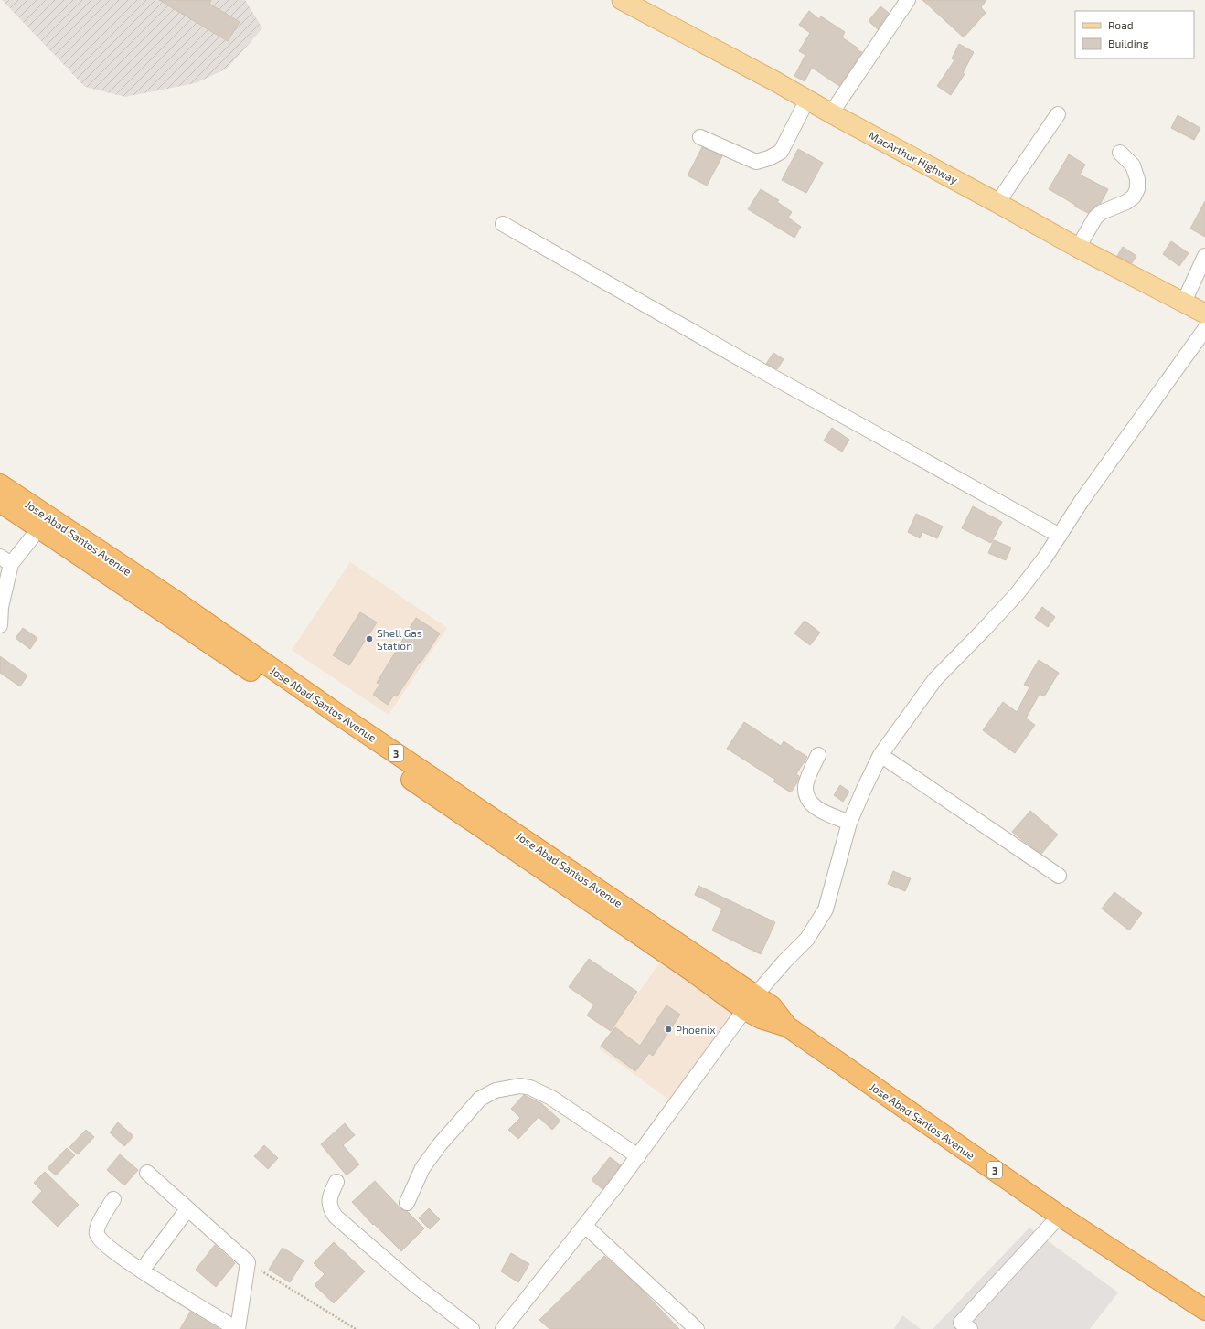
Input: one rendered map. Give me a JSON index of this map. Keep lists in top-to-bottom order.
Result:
{
  "streets": {
    "highway": ["Jose Abad Santos Avenue", "3"],
    "main road": ["MacArthur Highway"]
  },
  "places": ["Shell Gas Station", "Phoenix"],
  "legend": ["Road", "Building"]
}
